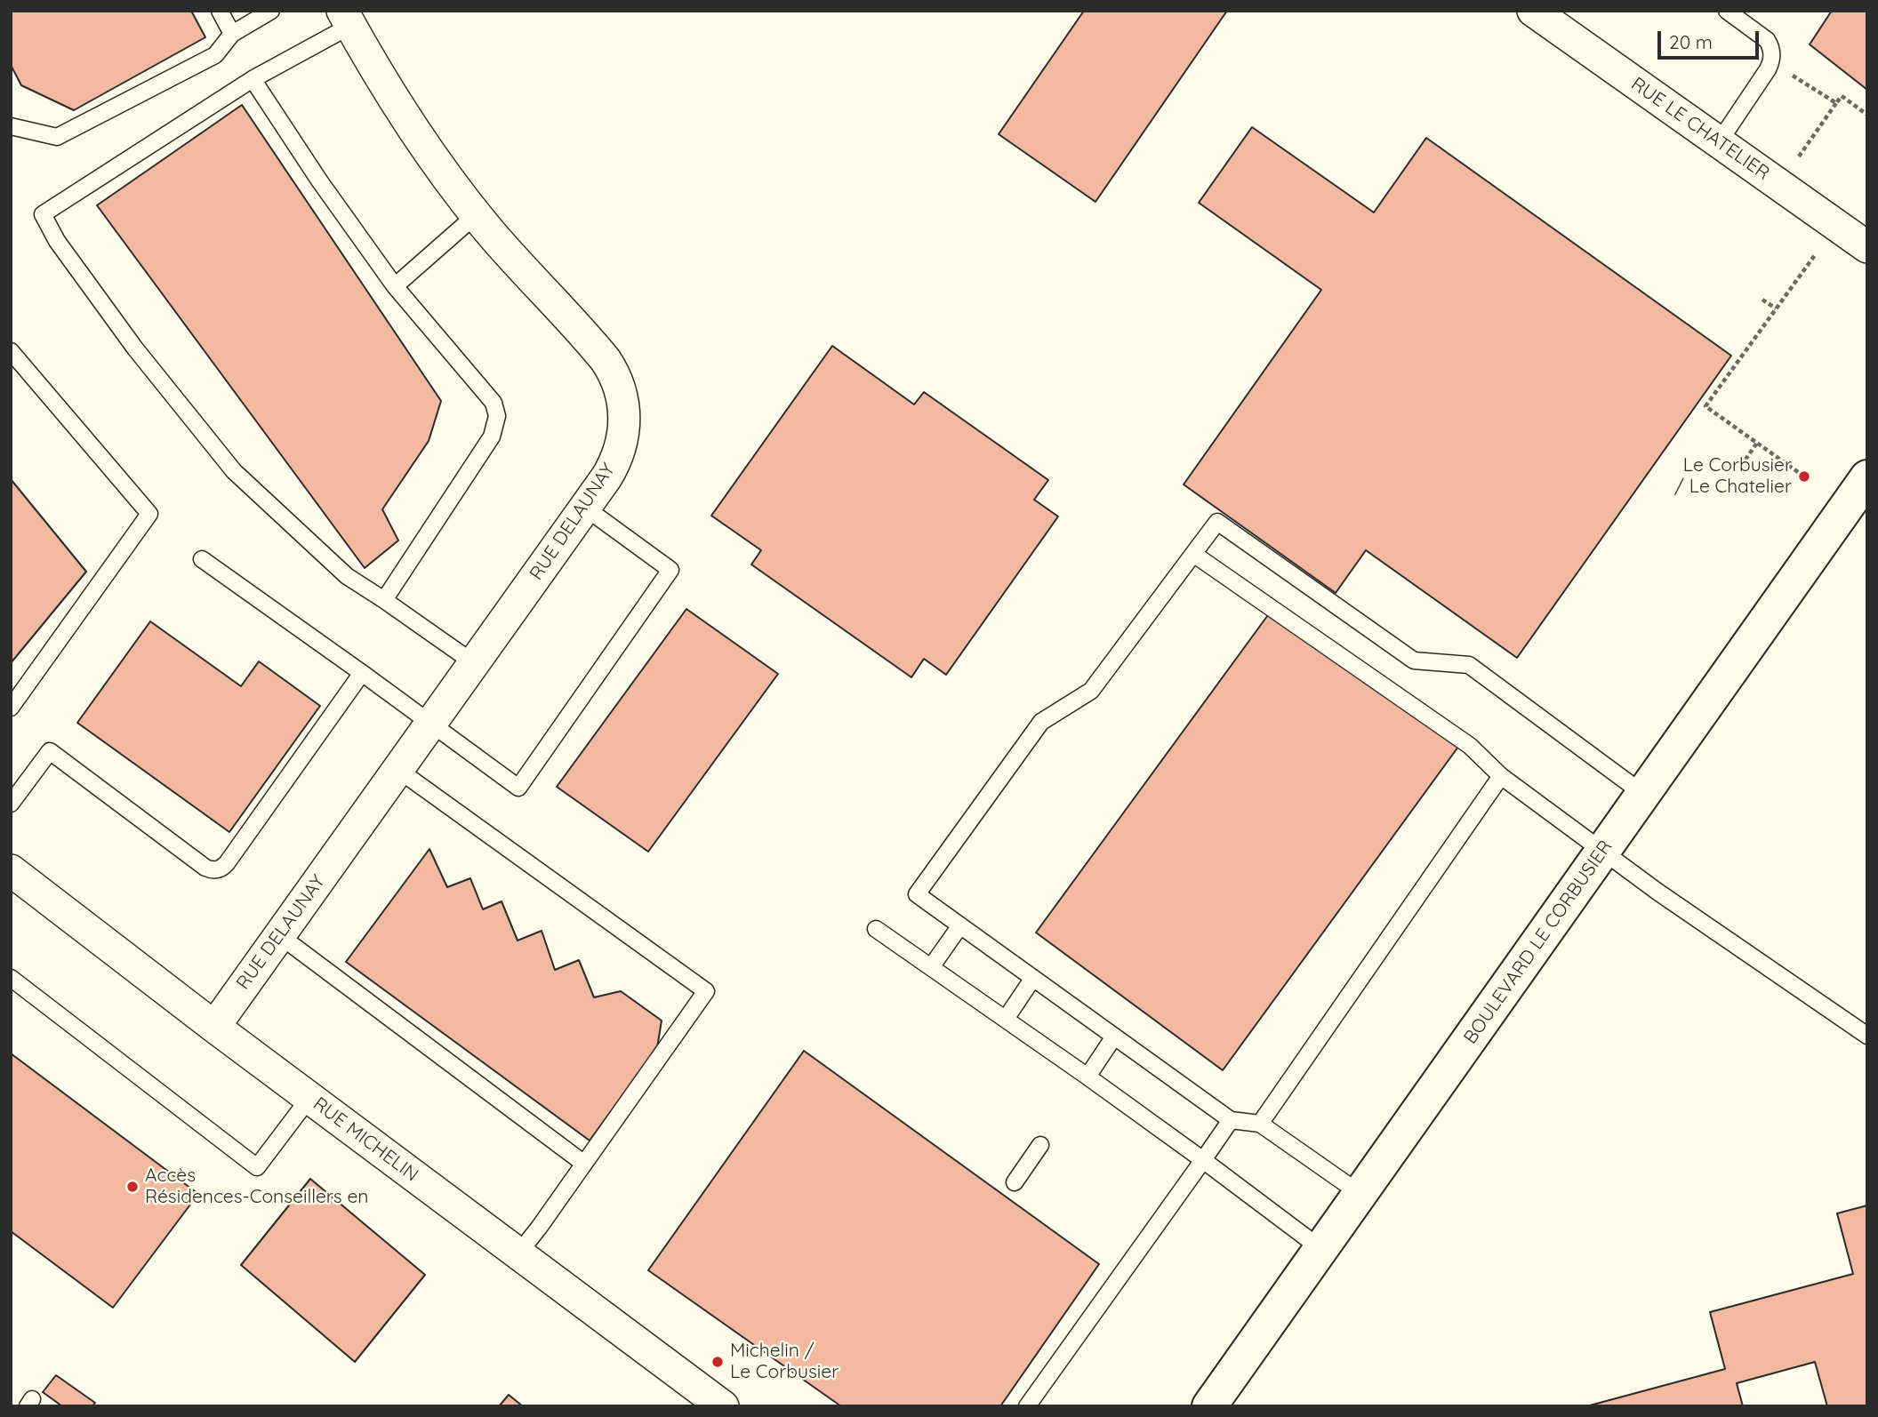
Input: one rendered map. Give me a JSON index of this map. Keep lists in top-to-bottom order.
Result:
{
  "streets": {
    "street": [
      "RUE LE CHATELIER",
      "RUE DELAUNAY",
      "BOULEVARD LE CORBUSIER",
      "RUE MICHELIN"
    ]
  },
  "crossings": [
    ["RUE DELAUNAY", "RUE MICHELIN"]
  ],
  "places": ["Le Corbusier / Le Chatelier", "Accès Résidences-Conseillers en", "Michelin / Le Corbusier"],
  "scale_bar": "20 m"
}
